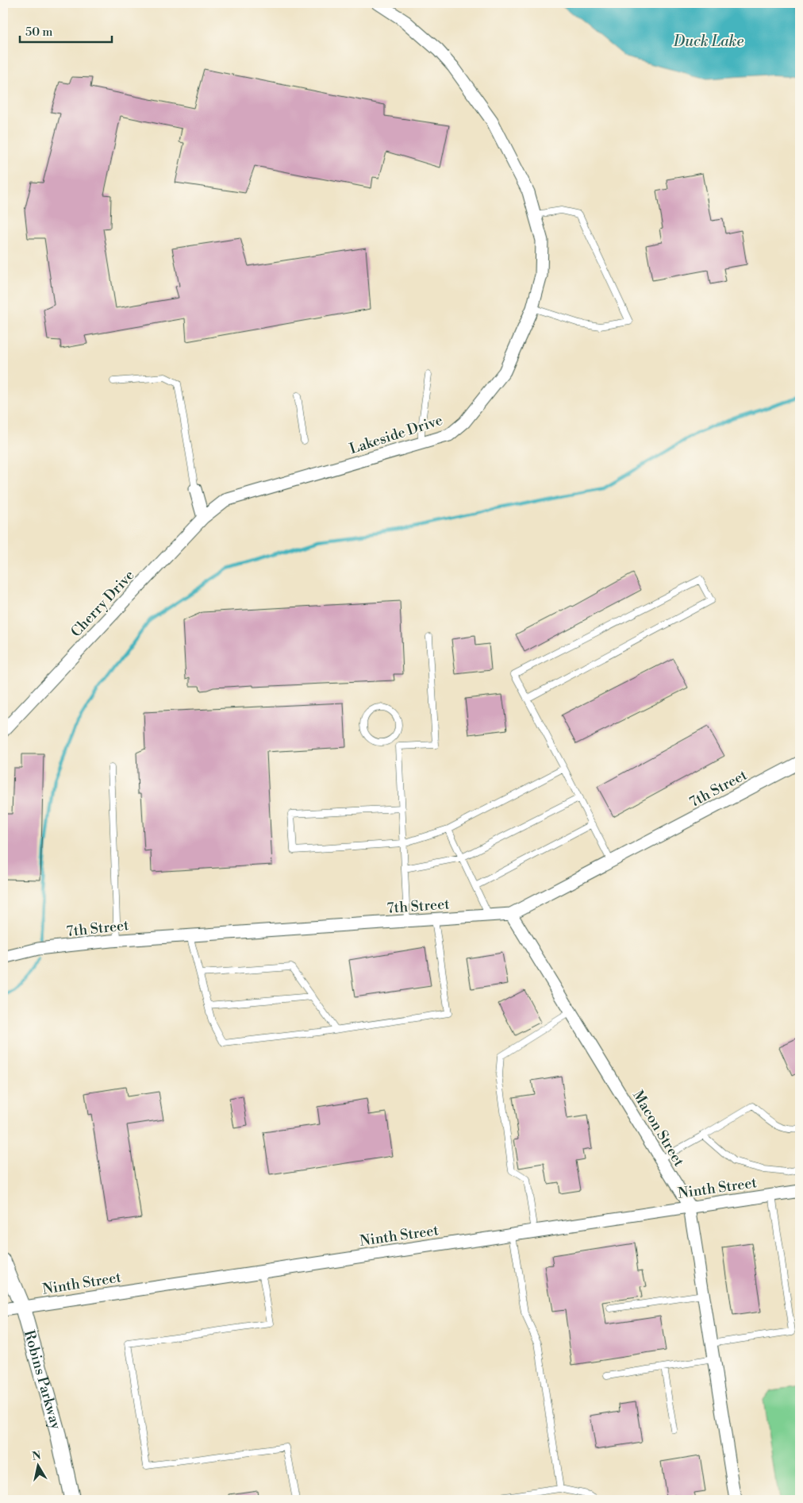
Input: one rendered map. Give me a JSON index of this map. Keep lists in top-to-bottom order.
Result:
{
  "streets": {
    "street": [
      "Lakeside Drive",
      "Cherry Drive",
      "7th Street",
      "Macon Street",
      "Ninth Street",
      "Robins Parkway"
    ]
  },
  "crossings": [
    ["Lakeside Drive", "Cherry Drive"],
    ["7th Street", "Macon Street"],
    ["Macon Street", "Ninth Street"],
    ["Ninth Street", "Robins Parkway"]
  ],
  "water": ["Duck Lake"],
  "scale_bar": "50 m",
  "north": "top"
}
